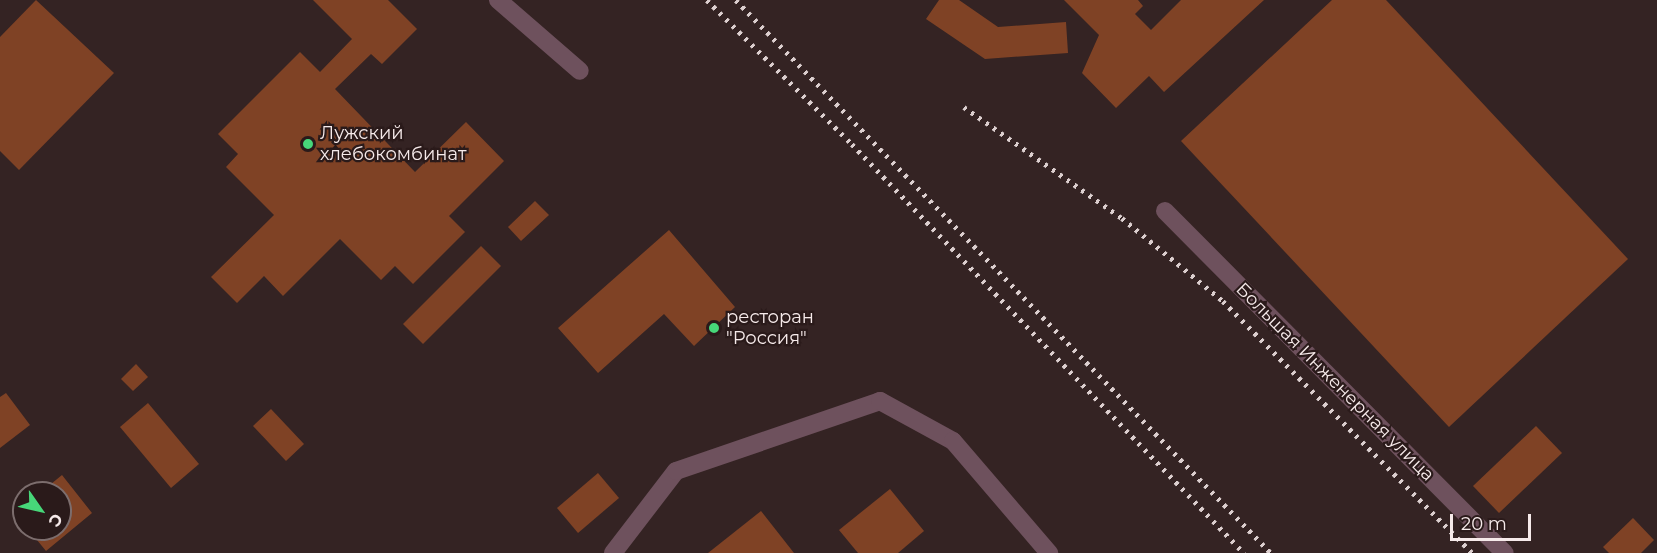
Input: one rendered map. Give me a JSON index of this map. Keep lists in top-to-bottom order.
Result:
{
  "streets": {
    "street": ["Большая Инженерная улица"]
  },
  "places": ["Лужский хлебокомбинат", "ресторан \"Россия\""],
  "scale_bar": "20 m",
  "north": "bottom right"
}
